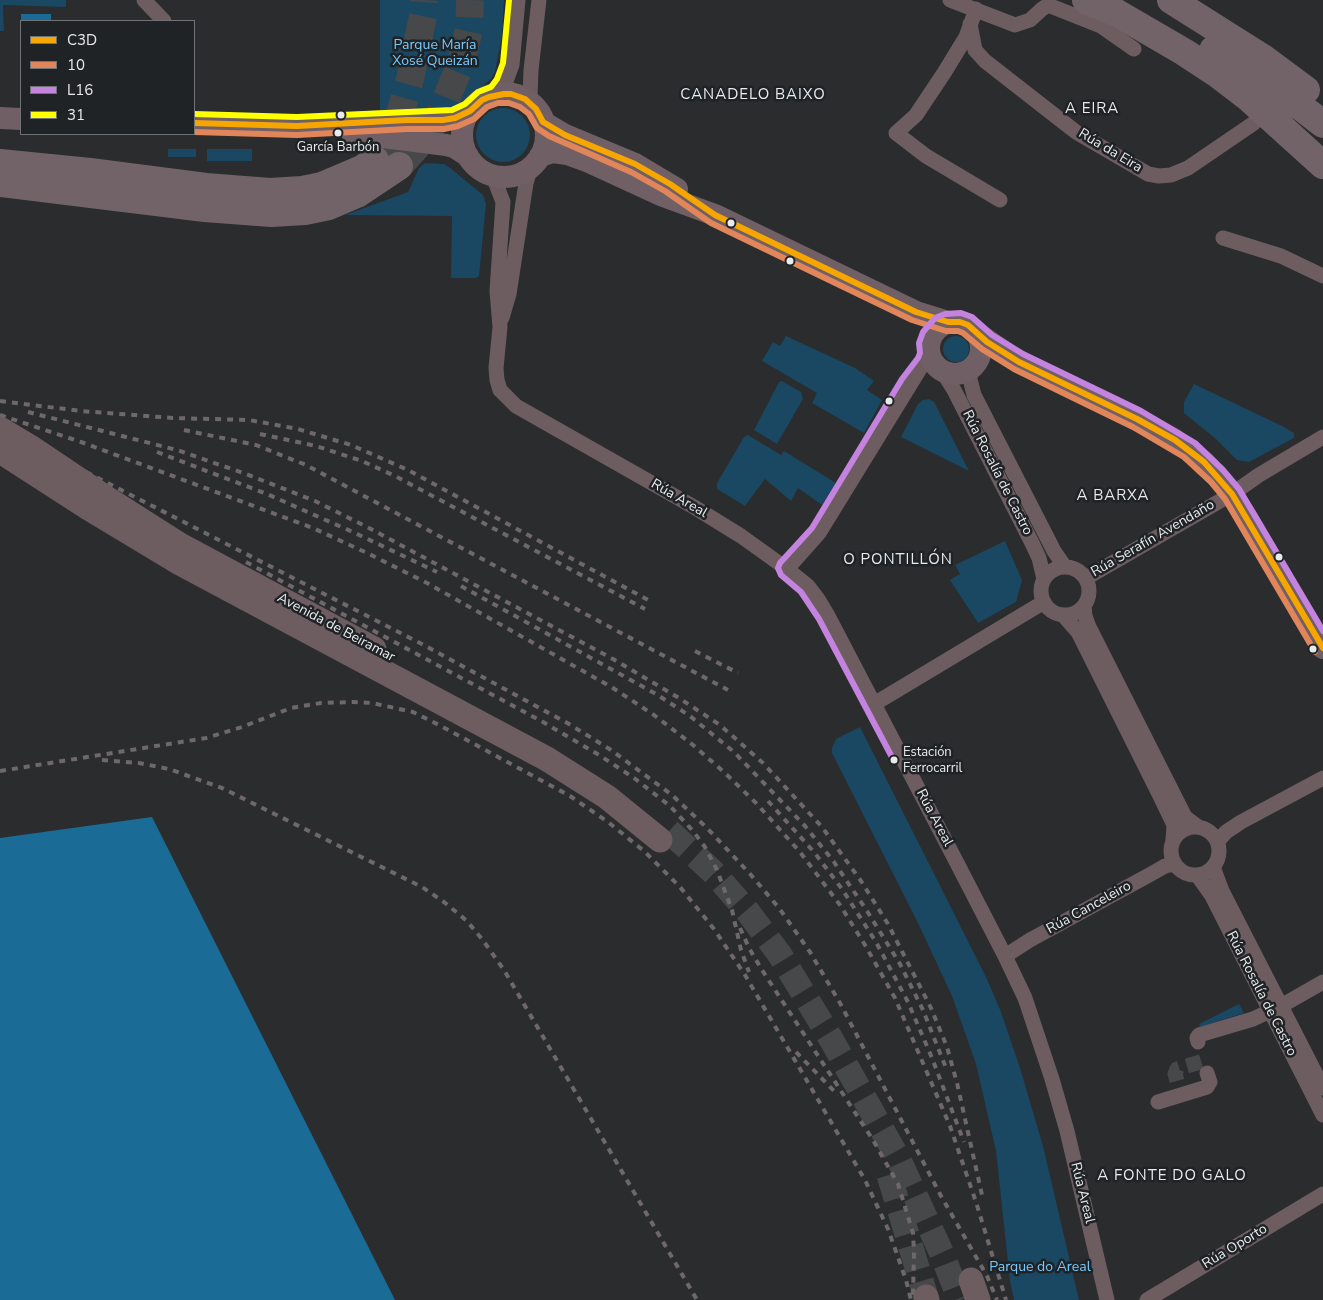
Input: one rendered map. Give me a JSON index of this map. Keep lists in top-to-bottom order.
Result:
{
  "streets": {
    "main road": ["Avenida de Beiramar"],
    "street": [
      "Rúa da Eira",
      "Rúa Rosalía de Castro",
      "Rúa Areal",
      "Rúa Serafín Avendaño",
      "Rúa Canceleiro",
      "Rúa Oporto"
    ]
  },
  "crossings": [
    ["Rúa Rosalía de Castro", "Rúa Serafín Avendaño"],
    ["Rúa Rosalía de Castro", "Rúa Canceleiro"],
    ["Rúa Areal", "Rúa Canceleiro"]
  ],
  "districts": [
    "CANADELO BAIXO",
    "A EIRA",
    "A BARXA",
    "O PONTILLÓN",
    "A FONTE DO GALO"
  ],
  "parks": ["Parque María Xosé Queizán", "Parque do Areal"],
  "places": ["García Barbón", "Estación Ferrocarril"],
  "lines": [
    "transit line 31",
    "transit line C3D",
    "transit line 10",
    "transit line L16"
  ],
  "legend": [
    "C3D",
    "10",
    "L16",
    "31"
  ]
}
